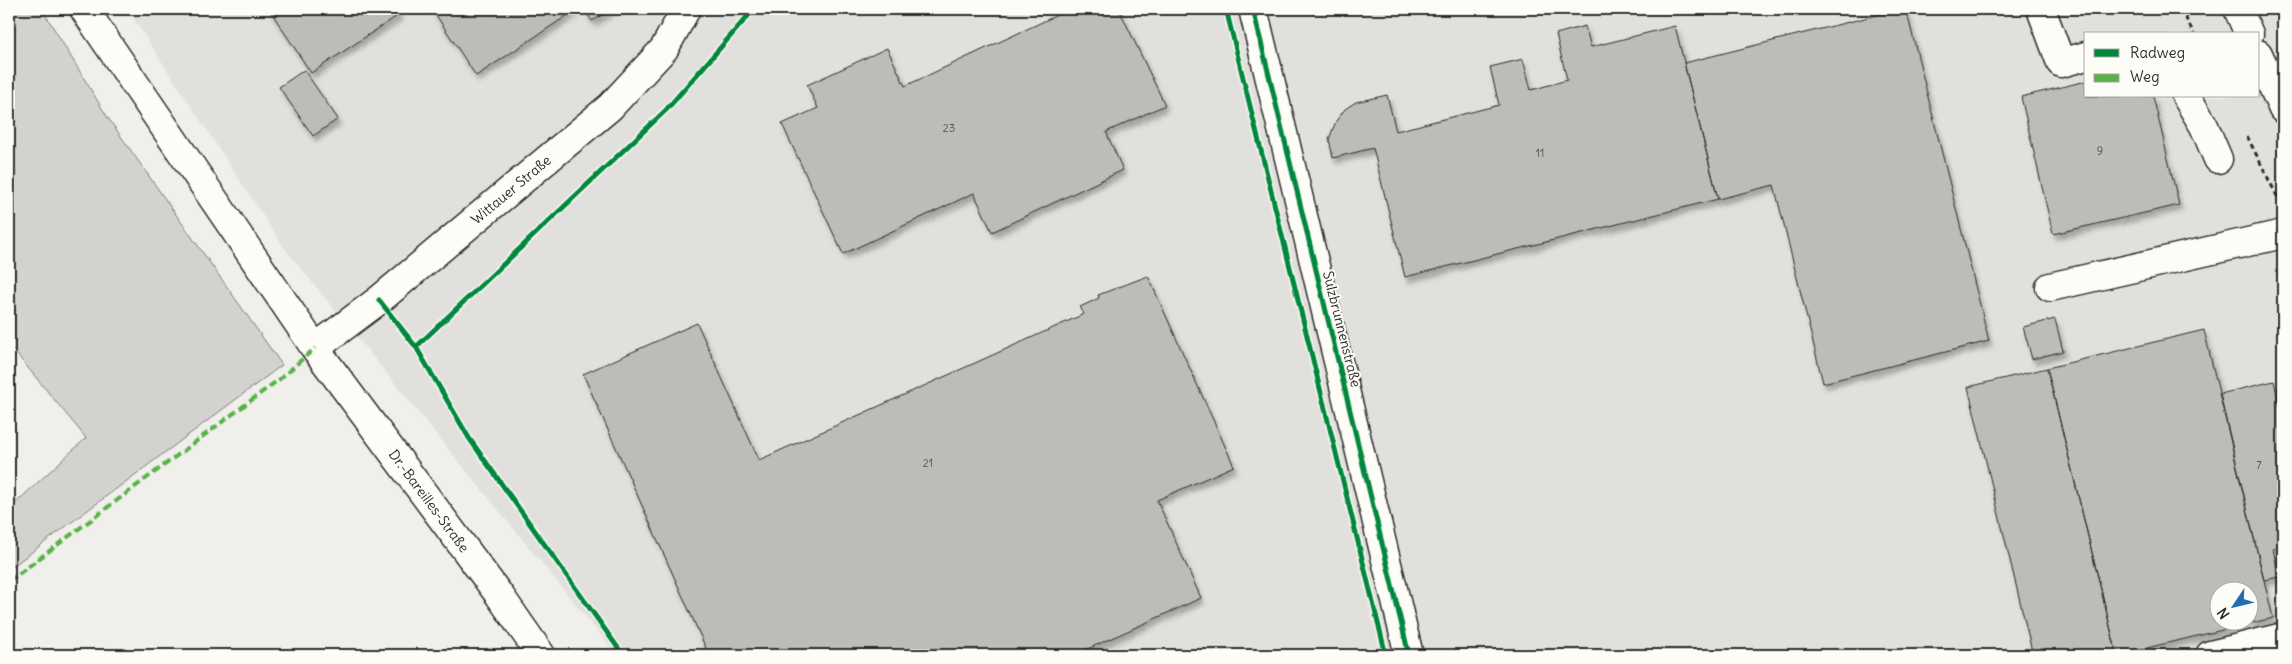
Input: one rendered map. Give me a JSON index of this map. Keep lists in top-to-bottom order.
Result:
{
  "streets": {
    "street": ["Wittauer Straße", "Sulzbrunnenstraße", "Dr.-Bareilles-Straße"]
  },
  "crossings": [
    ["Wittauer Straße", "Dr.-Bareilles-Straße"]
  ],
  "house_numbers": [
    "23",
    "9",
    "11",
    "21",
    "7"
  ],
  "legend": ["Radweg", "Weg"],
  "north": "bottom left"
}
